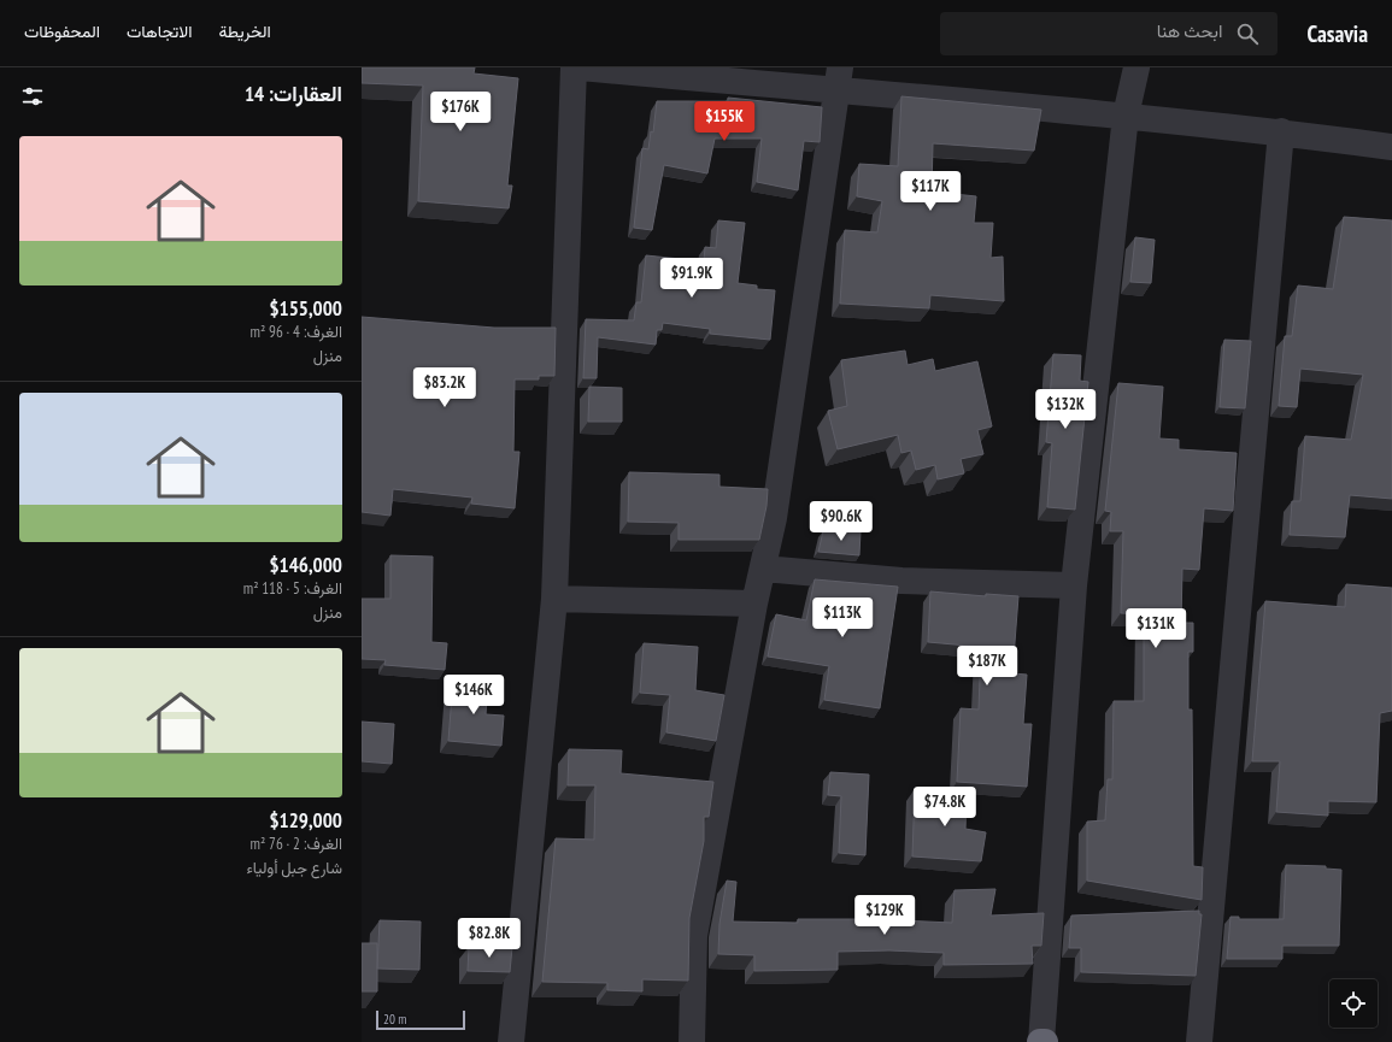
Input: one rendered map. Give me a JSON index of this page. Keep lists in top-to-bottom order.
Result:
{
  "scale_bar": "20 m",
  "page": {
    "header": "Casavia",
    "search": "ابحث هنا",
    "nav": ["الخريطة", "الاتجاهات", "المحفوظات"],
    "heading": "العقارات: 14",
    "price": [
      "$176K",
      "$155K",
      "$117K",
      "$91.9K",
      "$83.2K",
      "$132K",
      "$90.6K",
      "$113K",
      "$131K",
      "$187K",
      "$146K",
      "$74.8K",
      "$129K",
      "$82.8K"
    ],
    "list": [
      {
        "name": "$155,000",
        "note": "الغرف: 4 · 96 m² · منزل"
      },
      {
        "name": "$146,000",
        "note": "الغرف: 5 · 118 m² · منزل"
      },
      {
        "name": "$129,000",
        "note": "الغرف: 2 · 76 m² · شارع جبل أولياء"
      }
    ],
    "scale": "20 m"
  }
}
